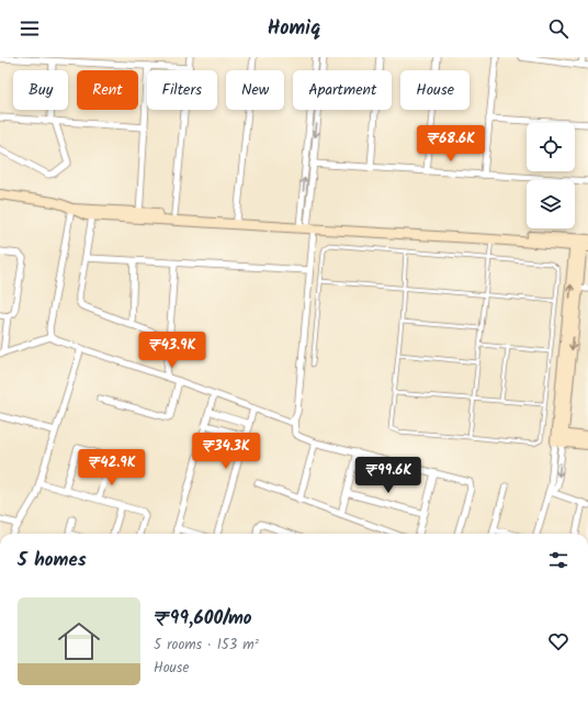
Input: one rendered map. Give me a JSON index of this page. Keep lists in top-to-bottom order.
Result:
{
  "page": {
    "header": "Homiq",
    "chip": [
      "Buy",
      "Rent",
      "Filters",
      "New",
      "Apartment",
      "House"
    ],
    "price": [
      "₹68.6K",
      "₹43.9K",
      "₹34.3K",
      "₹42.9K",
      "₹99.6K"
    ],
    "heading": "5 homes",
    "list": [
      {
        "name": "₹99,600/mo",
        "note": "5 rooms · 153 m² · House"
      }
    ]
  }
}
